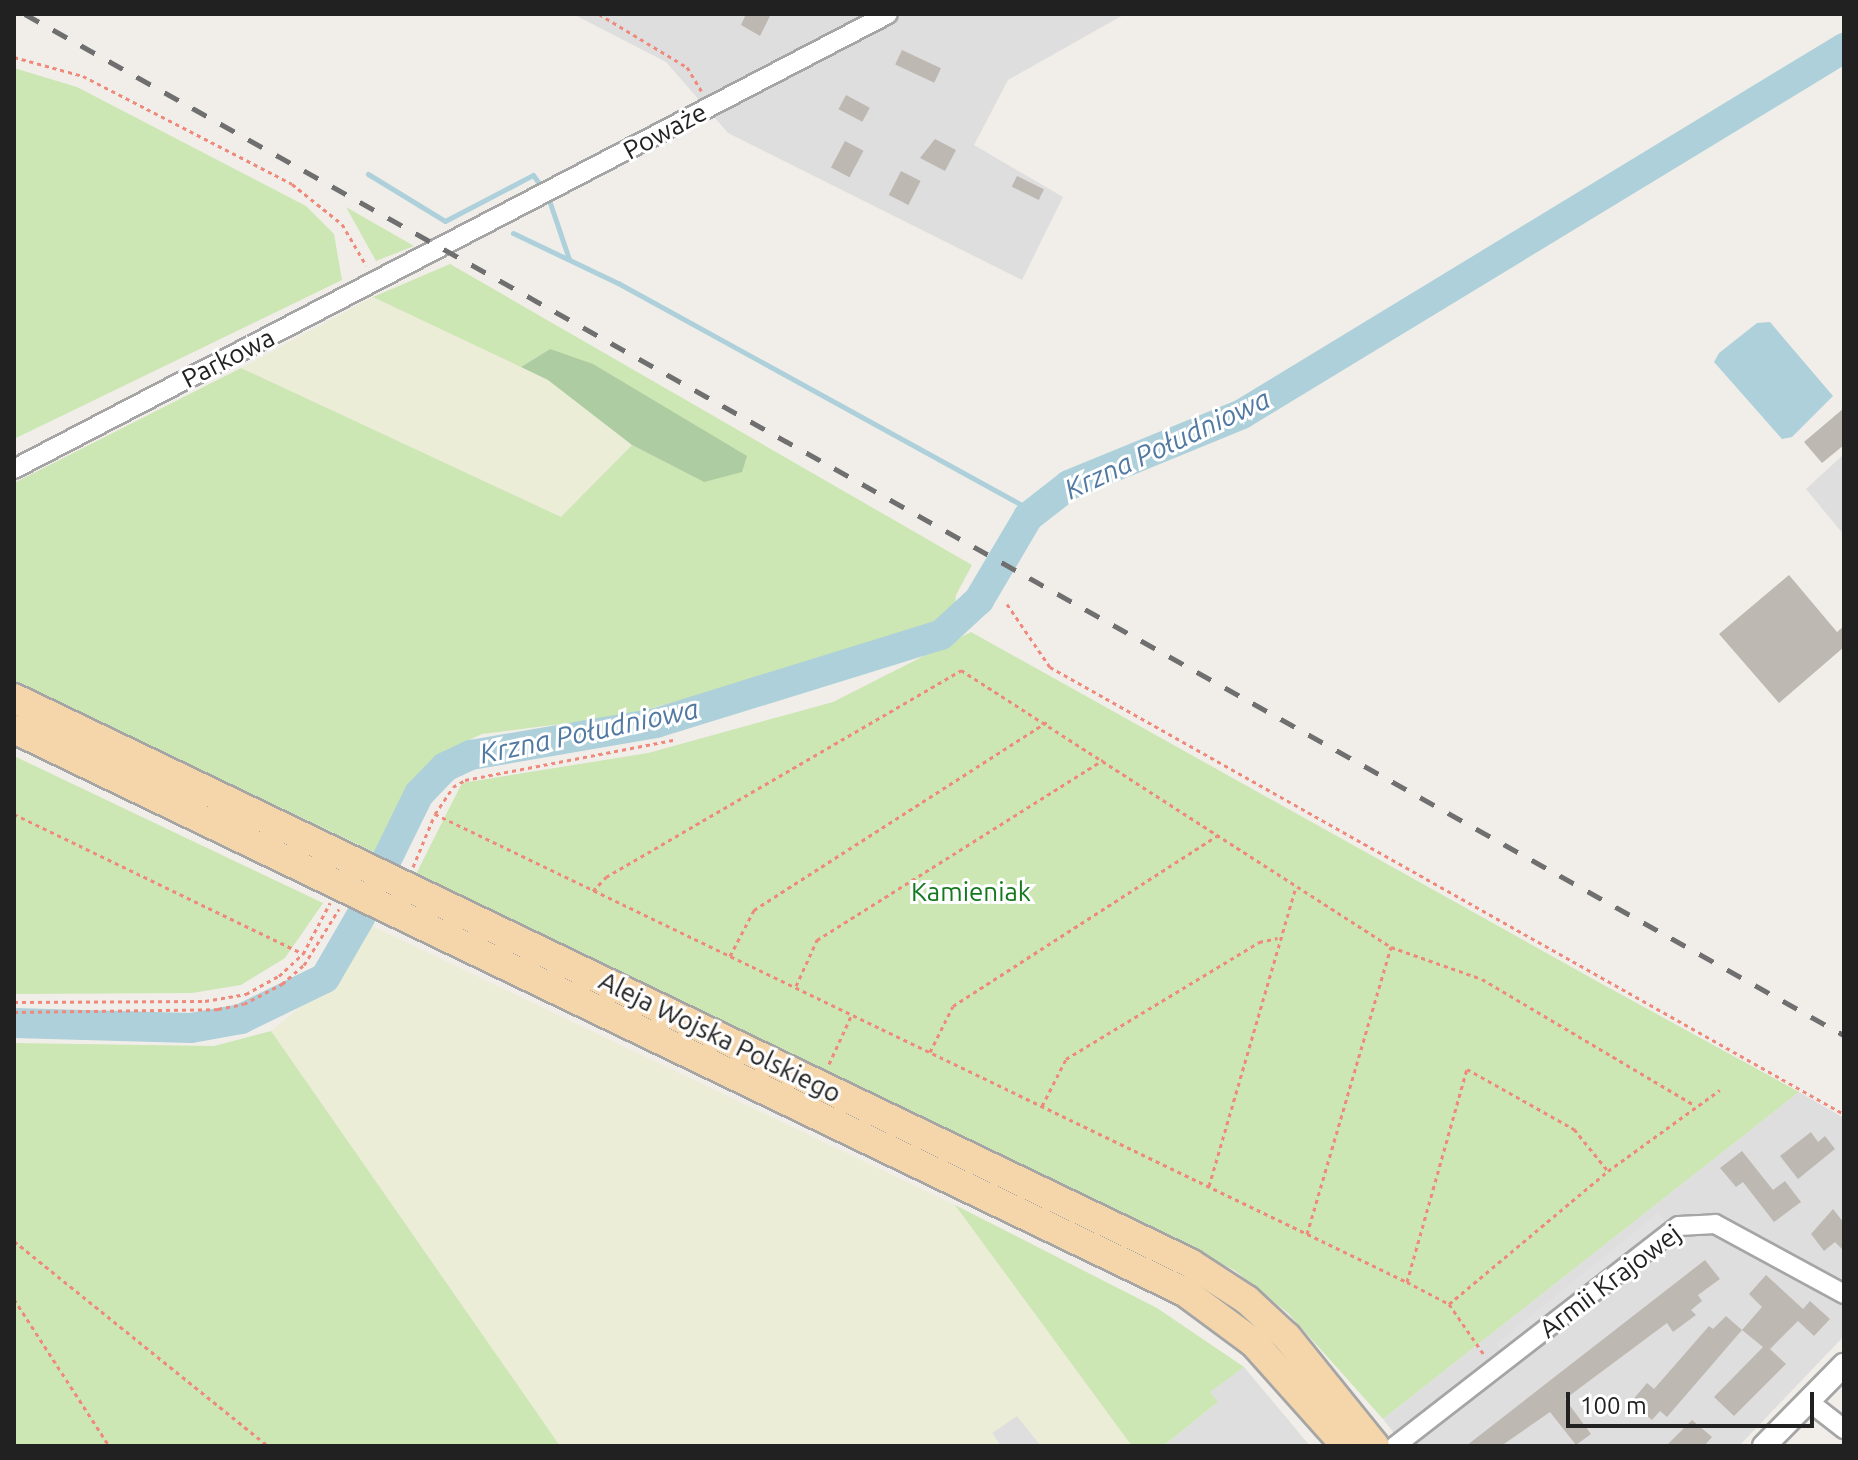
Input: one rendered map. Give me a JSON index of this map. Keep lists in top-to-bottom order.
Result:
{
  "streets": {
    "main road": ["Aleja Wojska Polskiego"],
    "street": ["Poważe", "Parkowa", "Armii Krajowej"]
  },
  "crossings": [
    ["Poważe", "Parkowa"]
  ],
  "water": ["Krzna Południowa"],
  "parks": ["Kamieniak"],
  "scale_bar": "100 m"
}
